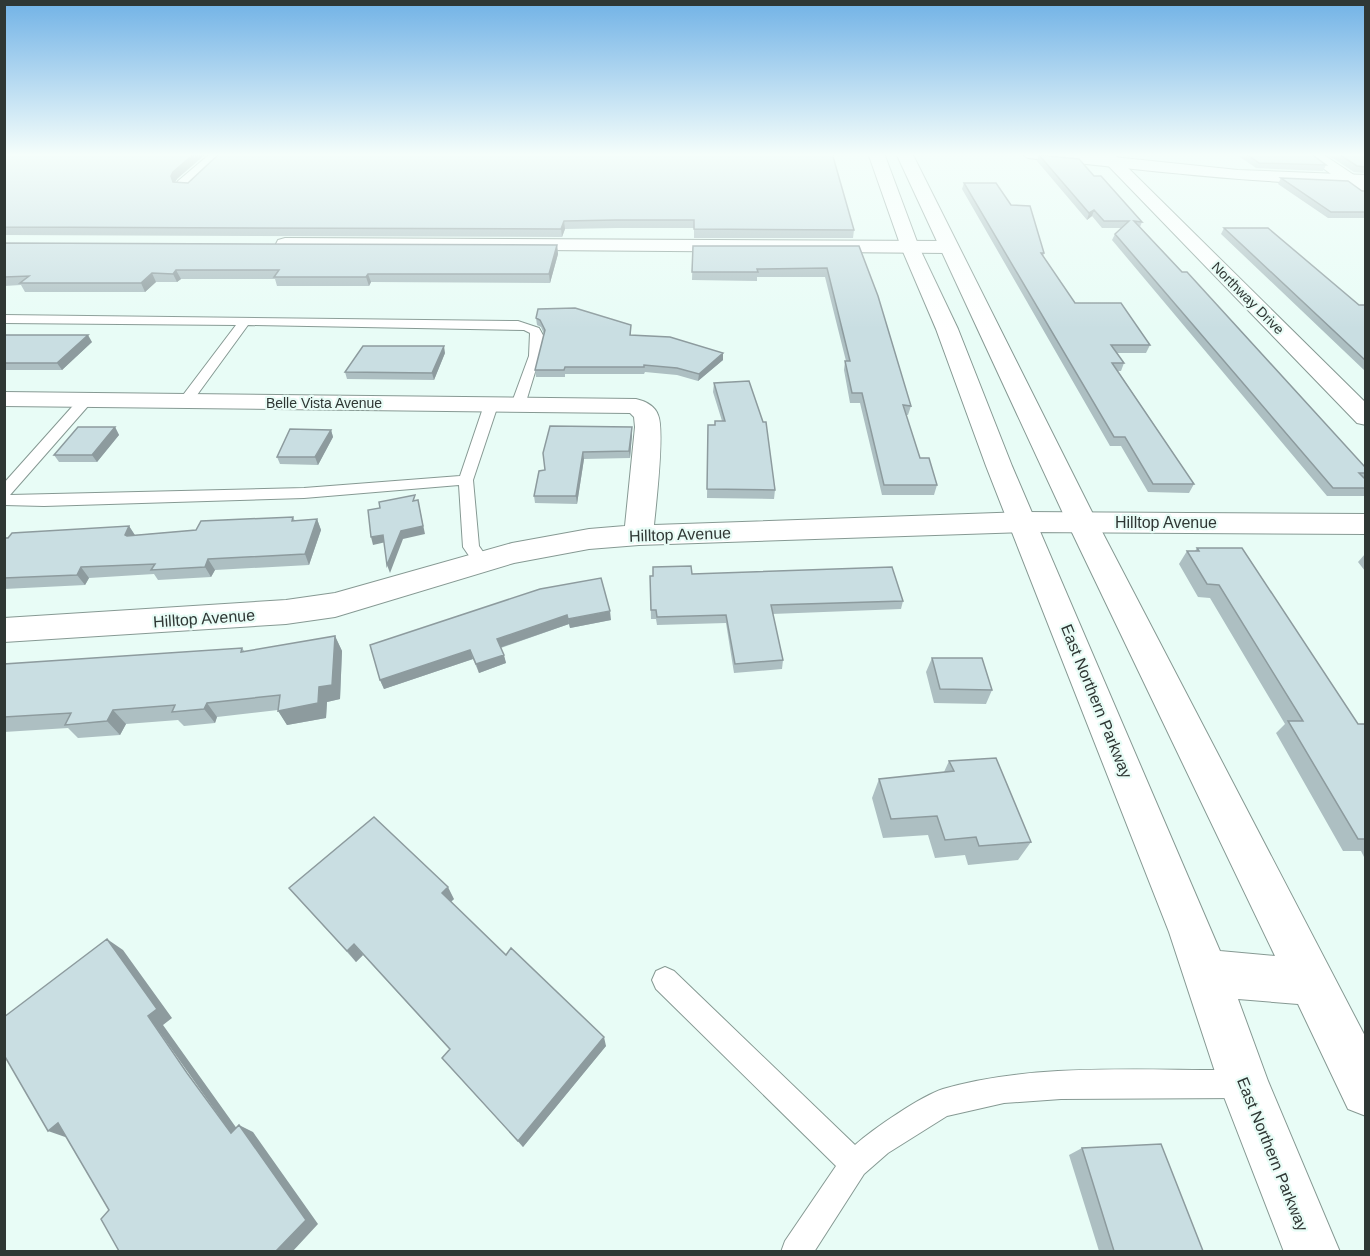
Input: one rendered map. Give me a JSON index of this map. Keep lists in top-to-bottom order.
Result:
{
  "streets": {
    "street": [
      "Northway Drive",
      "Belle Vista Avenue",
      "Hilltop Avenue",
      "East Northern Parkway"
    ]
  },
  "crossings": [
    ["Belle Vista Avenue", "Hilltop Avenue"],
    ["Hilltop Avenue", "East Northern Parkway"]
  ]
}
